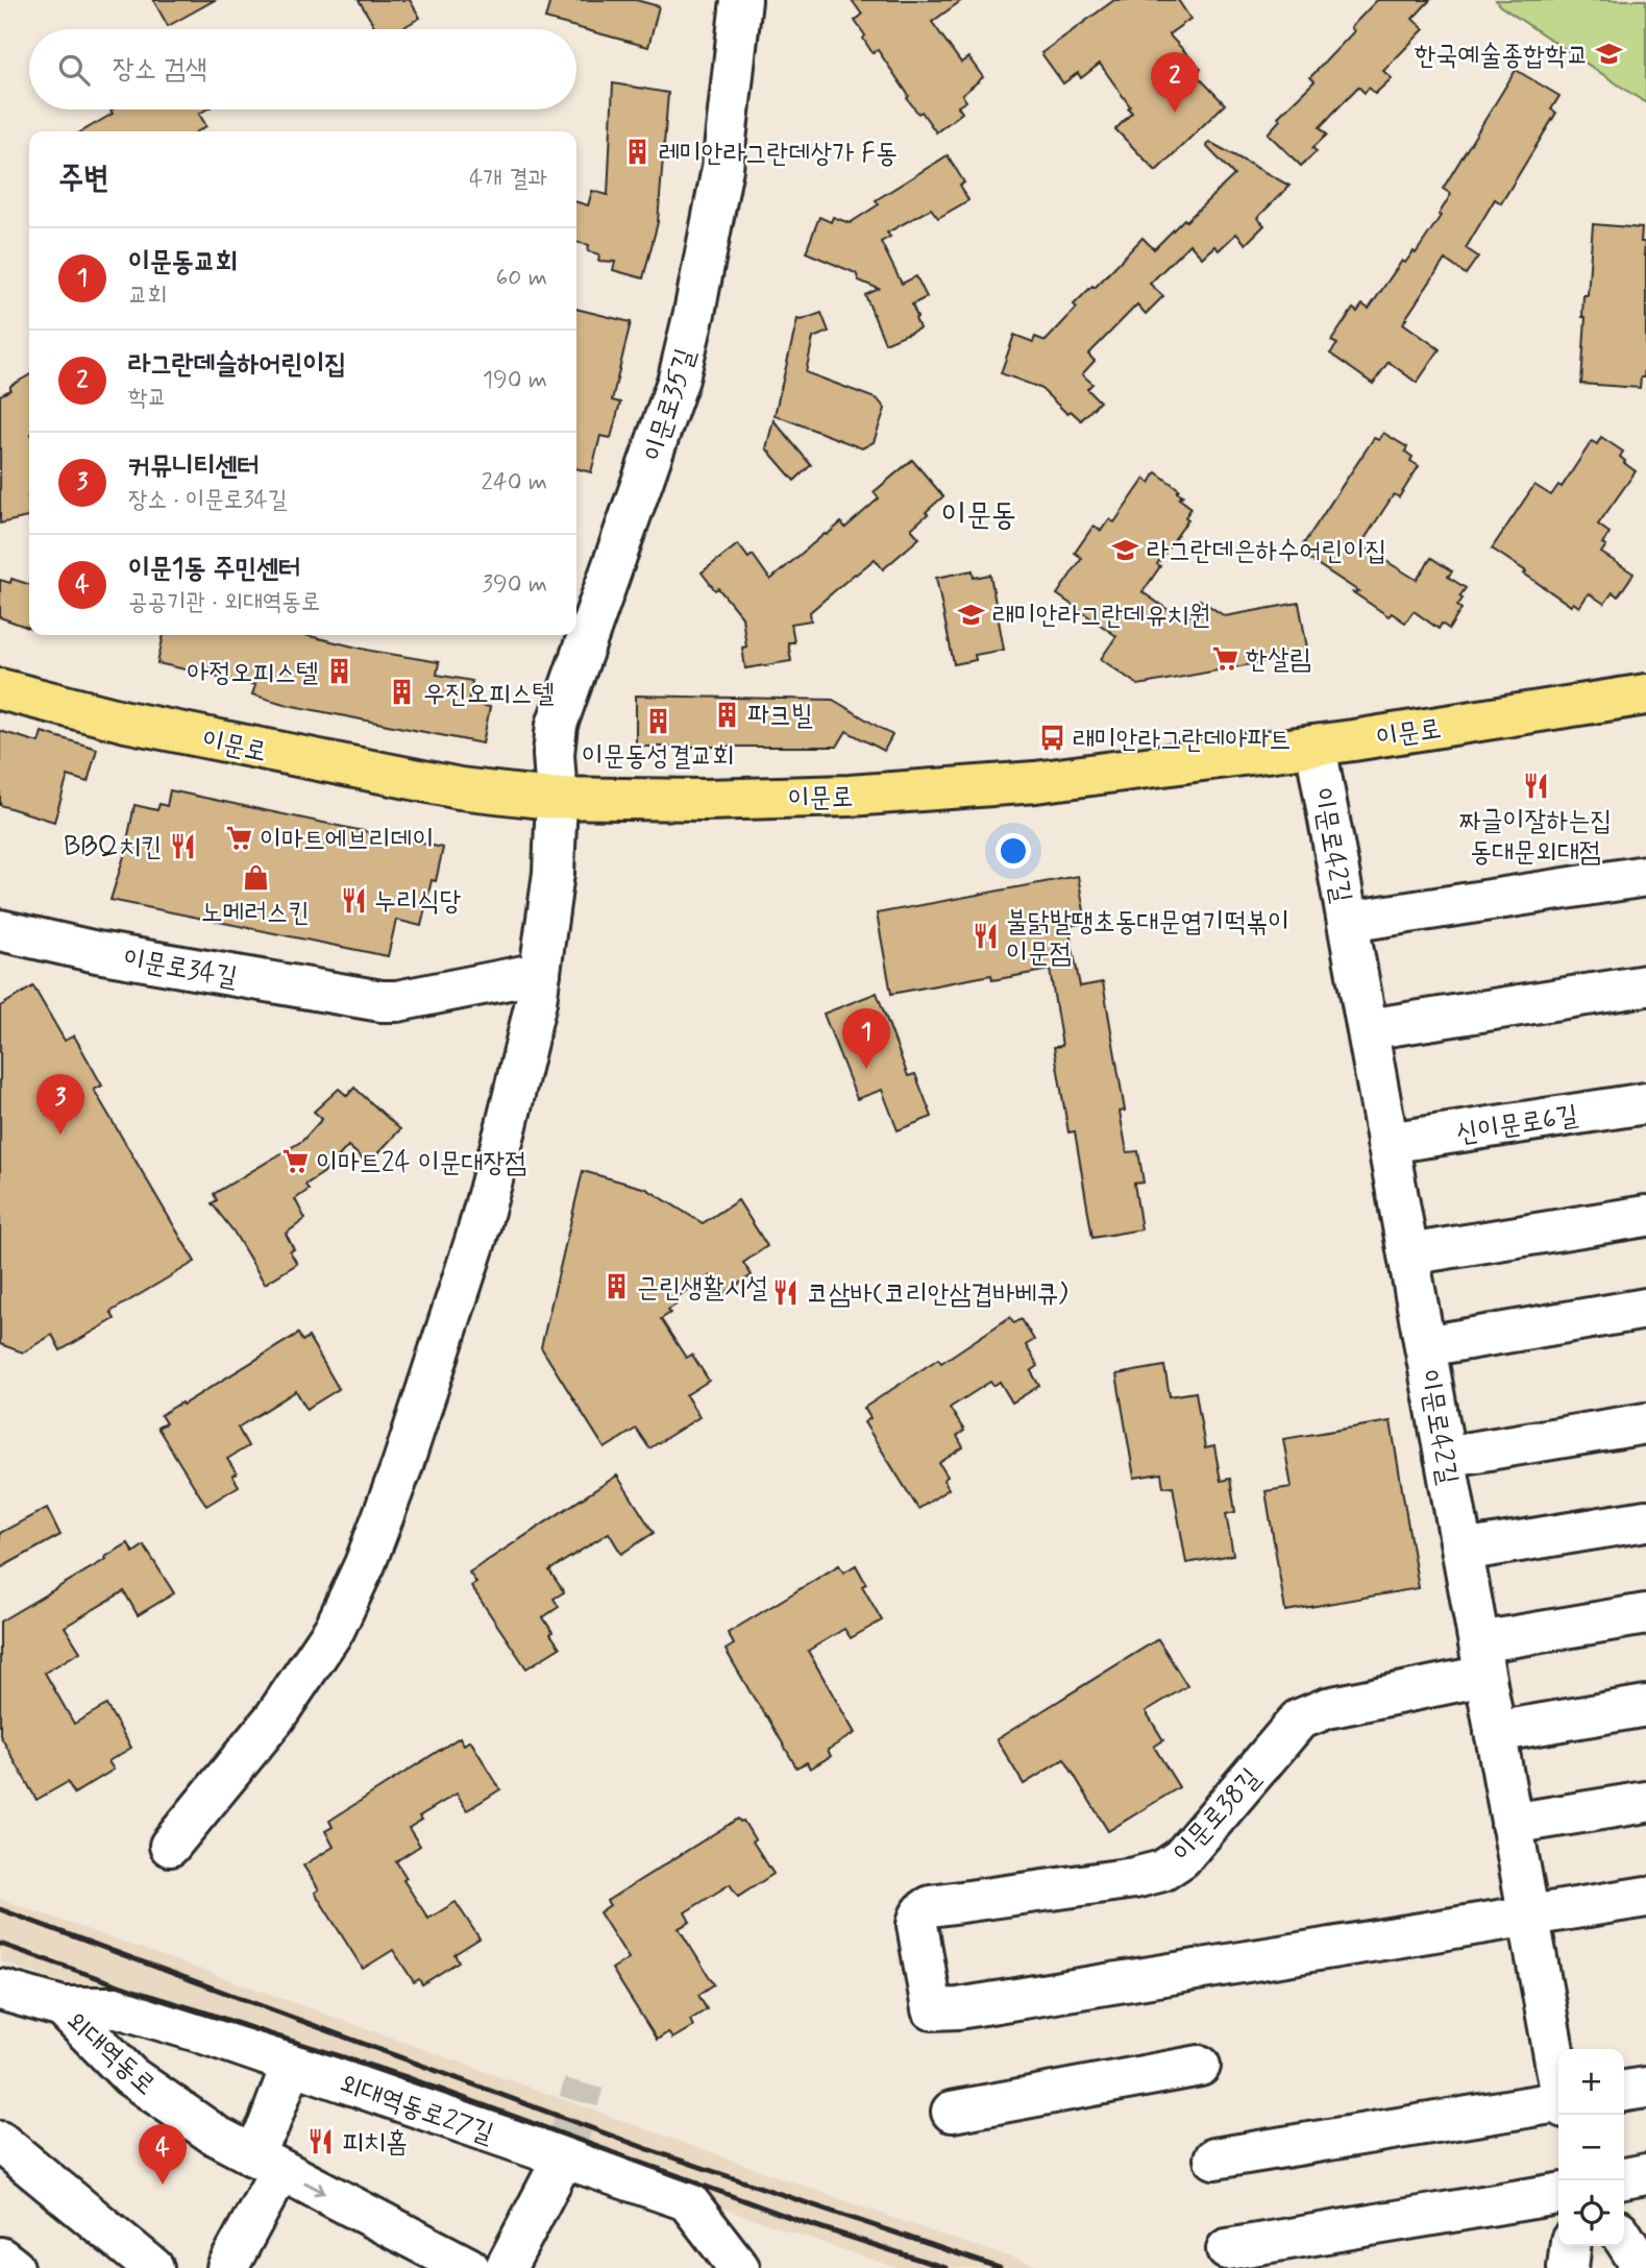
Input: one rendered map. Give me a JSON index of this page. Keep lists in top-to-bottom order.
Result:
{
  "streets": {
    "main road": ["이문로"],
    "street": [
      "이문로35길",
      "이문로42길",
      "이문로34길",
      "신이문로6길",
      "이문로38길",
      "외대역동로",
      "외대역동로27길"
    ]
  },
  "crossings": [
    ["이문로35길", "이문로"],
    ["이문로35길", "이문로34길"],
    ["이문로", "이문로42길"],
    ["이문로42길", "신이문로6길"],
    ["이문로42길", "이문로38길"],
    ["외대역동로", "외대역동로27길"]
  ],
  "one_way": ["외대역동로"],
  "districts": ["이문동"],
  "places": {
    "school or university": ["한국예술종합학교", "라그란데은하수어린이집", "래미안라그란데유치원"],
    "building": [
      "레미안라그란데상가 F동",
      "아정오피스텔",
      "우진오피스텔",
      "파크빌",
      "이문동성결교회",
      "근린생활시설"
    ],
    "supermarket": ["한살림", "이마트에브리데이", "이마트24 이문대장점"],
    "bus stop": ["래미안라그란데아파트"],
    "restaurant": [
      "짜글이잘하는집 동대문외대점",
      "BBQ치킨",
      "누리식당",
      "불닭발땡초동대문엽기떡볶이 이문점",
      "코삼바(코리안삼겹바베큐)",
      "피치홈"
    ],
    "shop": ["노메러스킨"]
  },
  "page": {
    "search": "장소 검색",
    "pins": [
      "2",
      "1",
      "3",
      "4"
    ],
    "heading": ["주변", "4개 결과"],
    "list": [
      {
        "mark": "1",
        "name": "이문동교회",
        "note": "교회",
        "value": "60 m"
      },
      {
        "mark": "2",
        "name": "라그란데슬하어린이집",
        "note": "학교",
        "value": "190 m"
      },
      {
        "mark": "3",
        "name": "커뮤니티센터",
        "note": "장소 · 이문로34길",
        "value": "240 m"
      },
      {
        "mark": "4",
        "name": "이문1동 주민센터",
        "note": "공공기관 · 외대역동로",
        "value": "390 m"
      }
    ],
    "map_buttons": ["+", "−"]
  }
}
